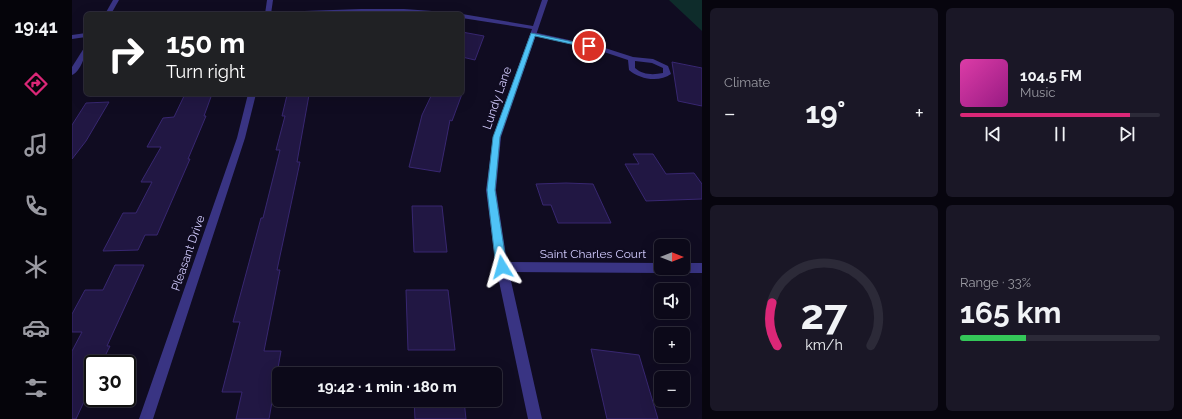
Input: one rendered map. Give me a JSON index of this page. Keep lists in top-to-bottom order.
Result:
{
  "streets": {
    "street": ["Lundy Lane", "Pleasant Drive", "Saint Charles Court"]
  },
  "crossings": [
    ["Lundy Lane", "Saint Charles Court"]
  ],
  "north": "right",
  "page": {
    "tabs": "19:41",
    "tile": [
      "Climate",
      ["Range · 33%", "165 km"]
    ],
    "turn": ["150 m", "Turn right"],
    "song": ["104.5 FM", "Music"],
    "heat": ["−", "19°", "+"],
    "map_buttons": ["+", "−"],
    "limit": "30",
    "trip": "19:42 · 1 min · 180 m",
    "gauge": ["27", "km/h"]
  }
}
